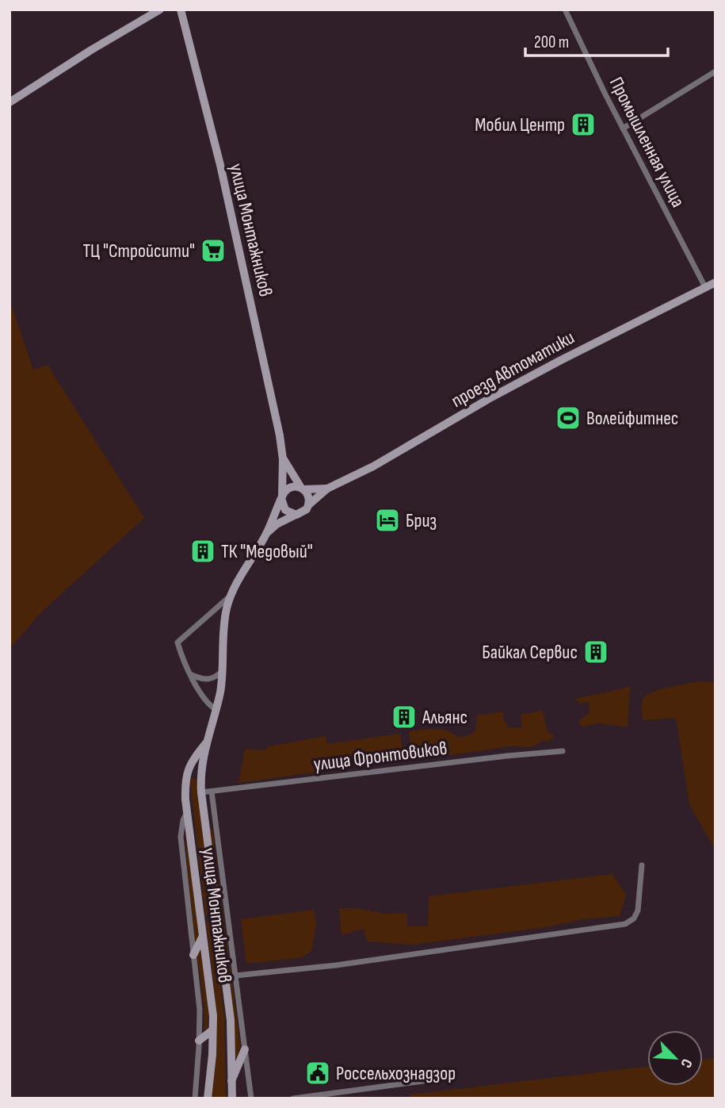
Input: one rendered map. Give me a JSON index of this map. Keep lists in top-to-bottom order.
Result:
{
  "streets": {
    "main road": ["улица Монтажников", "проезд Автоматики"],
    "street": ["Промышленная улица", "улица Фронтовиков"]
  },
  "crossings": [
    ["Промышленная улица", "проезд Автоматики"],
    ["улица Монтажников", "проезд Автоматики"],
    ["улица Монтажников", "улица Фронтовиков"]
  ],
  "places": {
    "building": [
      "Мобил Центр",
      "ТК \"Медовый\"",
      "Байкал Сервис",
      "Альянс"
    ],
    "supermarket": ["ТЦ \"Стройсити\""],
    "sports": ["Волейфитнес"],
    "hotel": ["Бриз"],
    "public building": ["Россельхознадзор"]
  },
  "scale_bar": "200 m",
  "north": "bottom right"
}
